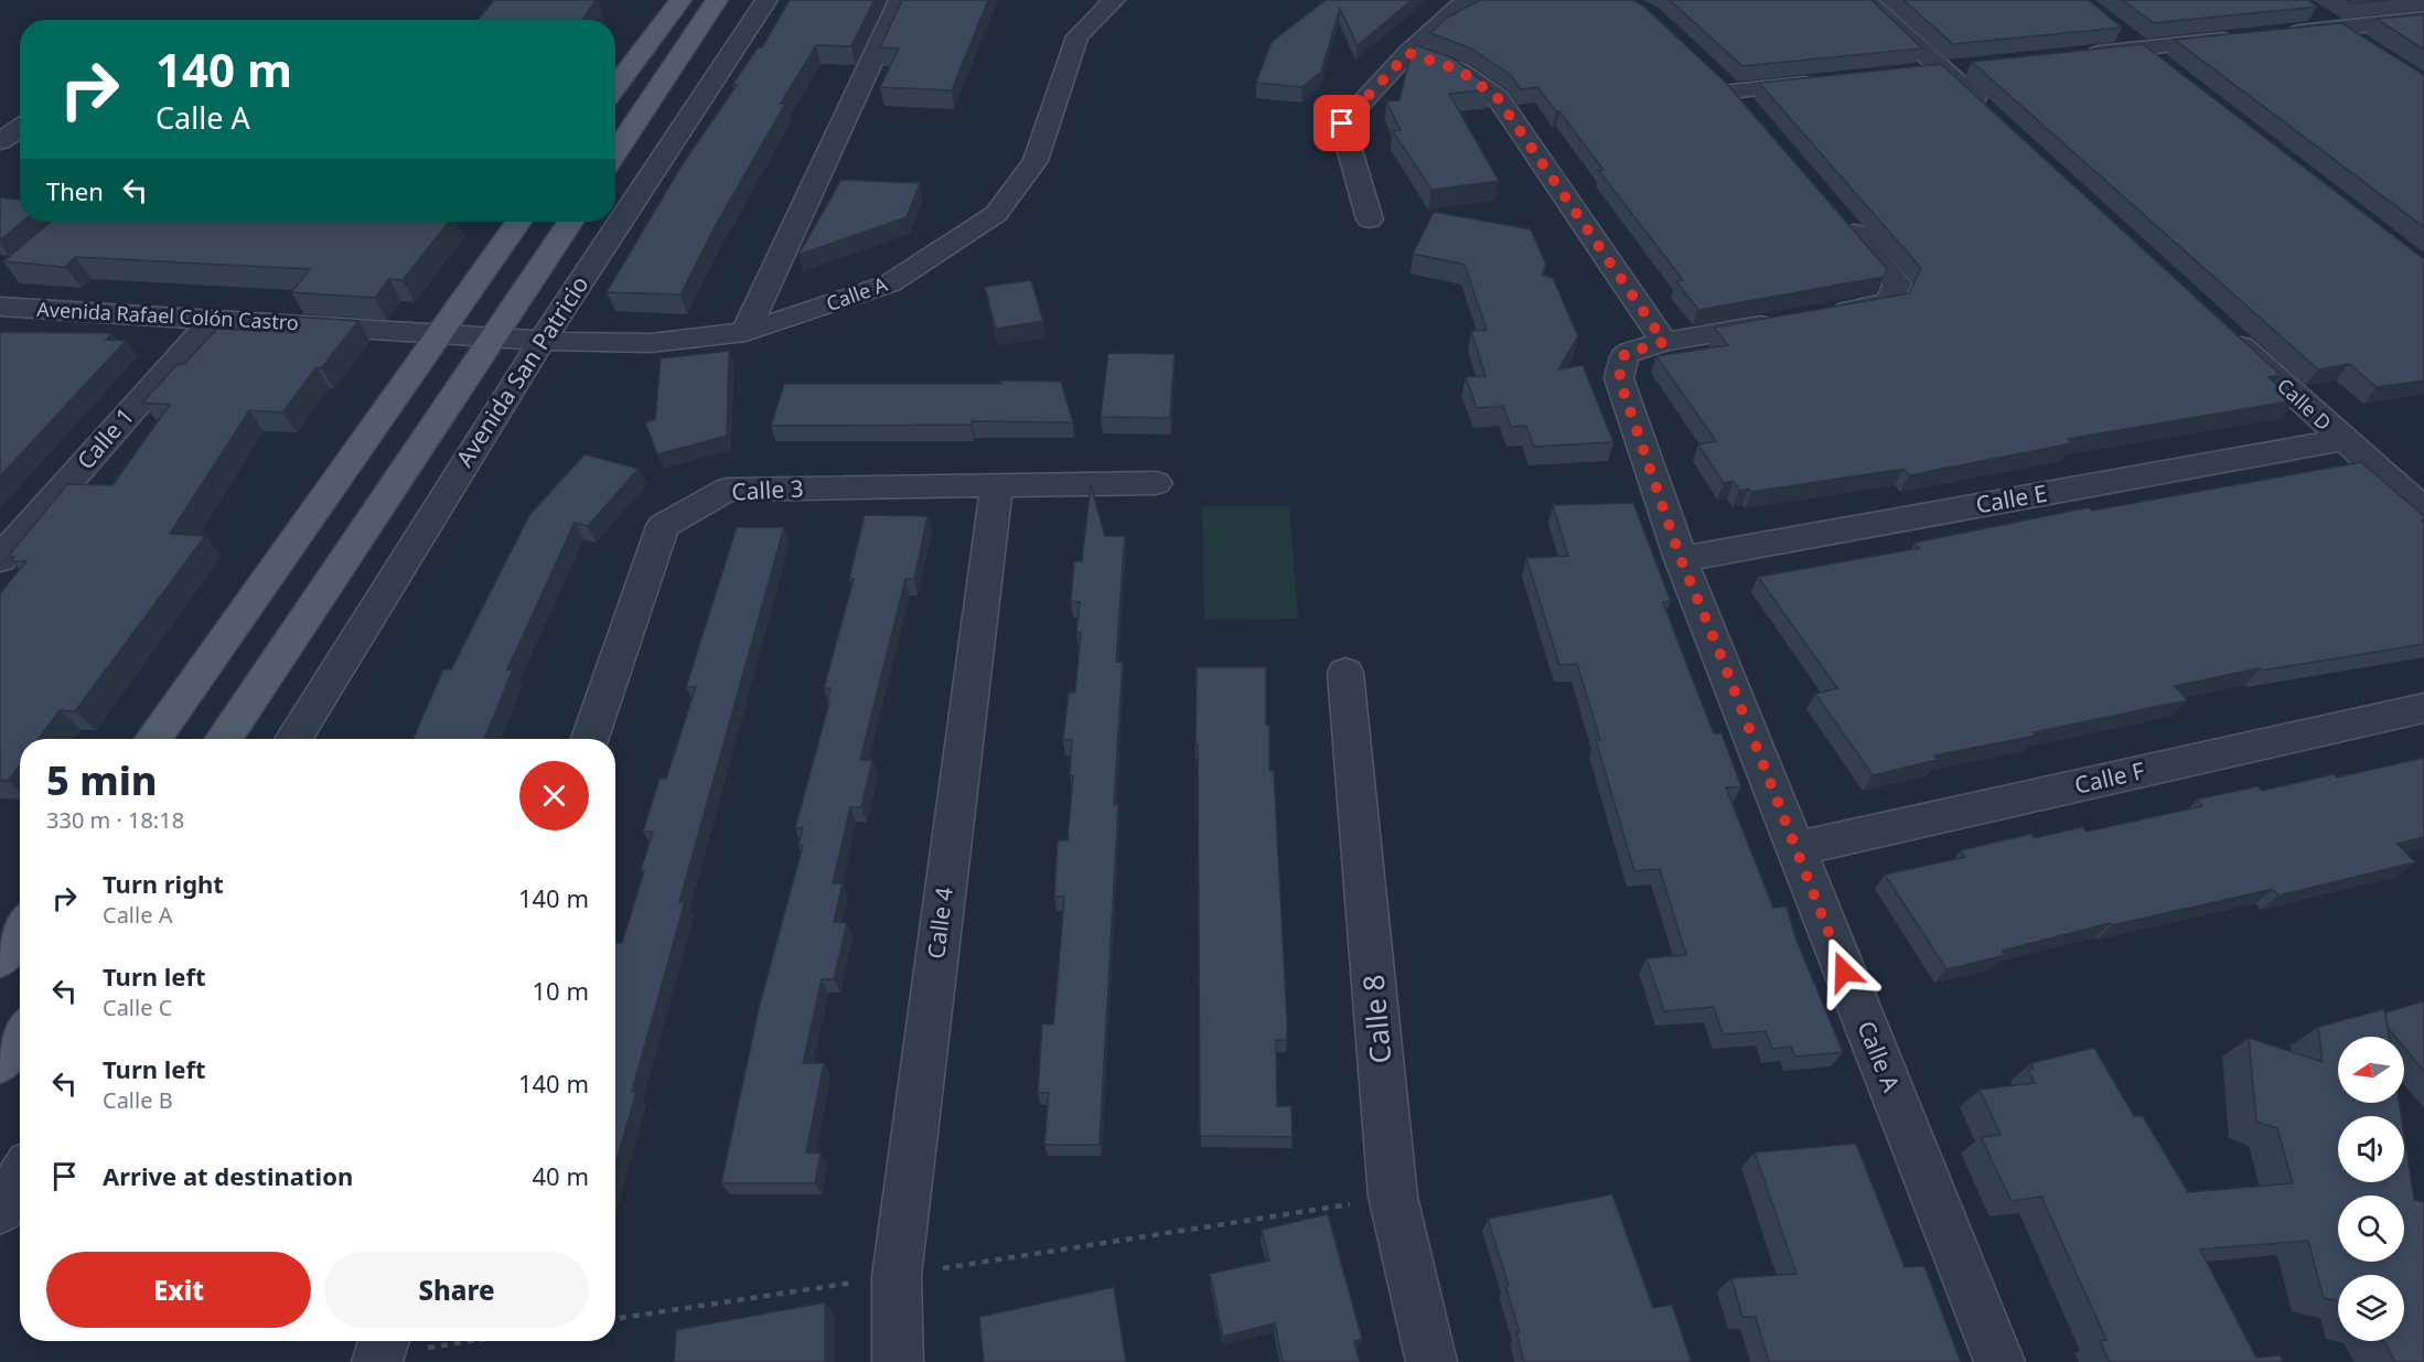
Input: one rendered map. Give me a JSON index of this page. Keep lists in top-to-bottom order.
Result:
{
  "streets": {
    "street": [
      "Calle A",
      "Avenida Rafael Colón Castro",
      "Avenida San Patricio",
      "Calle D",
      "Calle 1",
      "Calle 3",
      "Calle E",
      "Calle F",
      "Calle 4",
      "Calle 8"
    ]
  },
  "crossings": [
    ["Calle A", "Avenida Rafael Colón Castro"],
    ["Calle A", "Avenida San Patricio"],
    ["Calle A", "Calle E"],
    ["Calle A", "Calle F"],
    ["Avenida Rafael Colón Castro", "Calle 1"],
    ["Calle D", "Calle E"],
    ["Calle 3", "Calle 4"]
  ],
  "north": "left",
  "page": {
    "turn": ["140 m", "Calle A"],
    "then": "Then",
    "heading": ["5 min", "330 m · 18:18"],
    "list": [
      {
        "name": "Turn right",
        "note": "Calle A",
        "value": "140 m"
      },
      {
        "name": "Turn left",
        "note": "Calle C",
        "value": "10 m"
      },
      {
        "name": "Turn left",
        "note": "Calle B",
        "value": "140 m"
      },
      {
        "name": "Arrive at destination",
        "value": "40 m"
      }
    ],
    "buttons": ["Exit", "Share"]
  }
}
